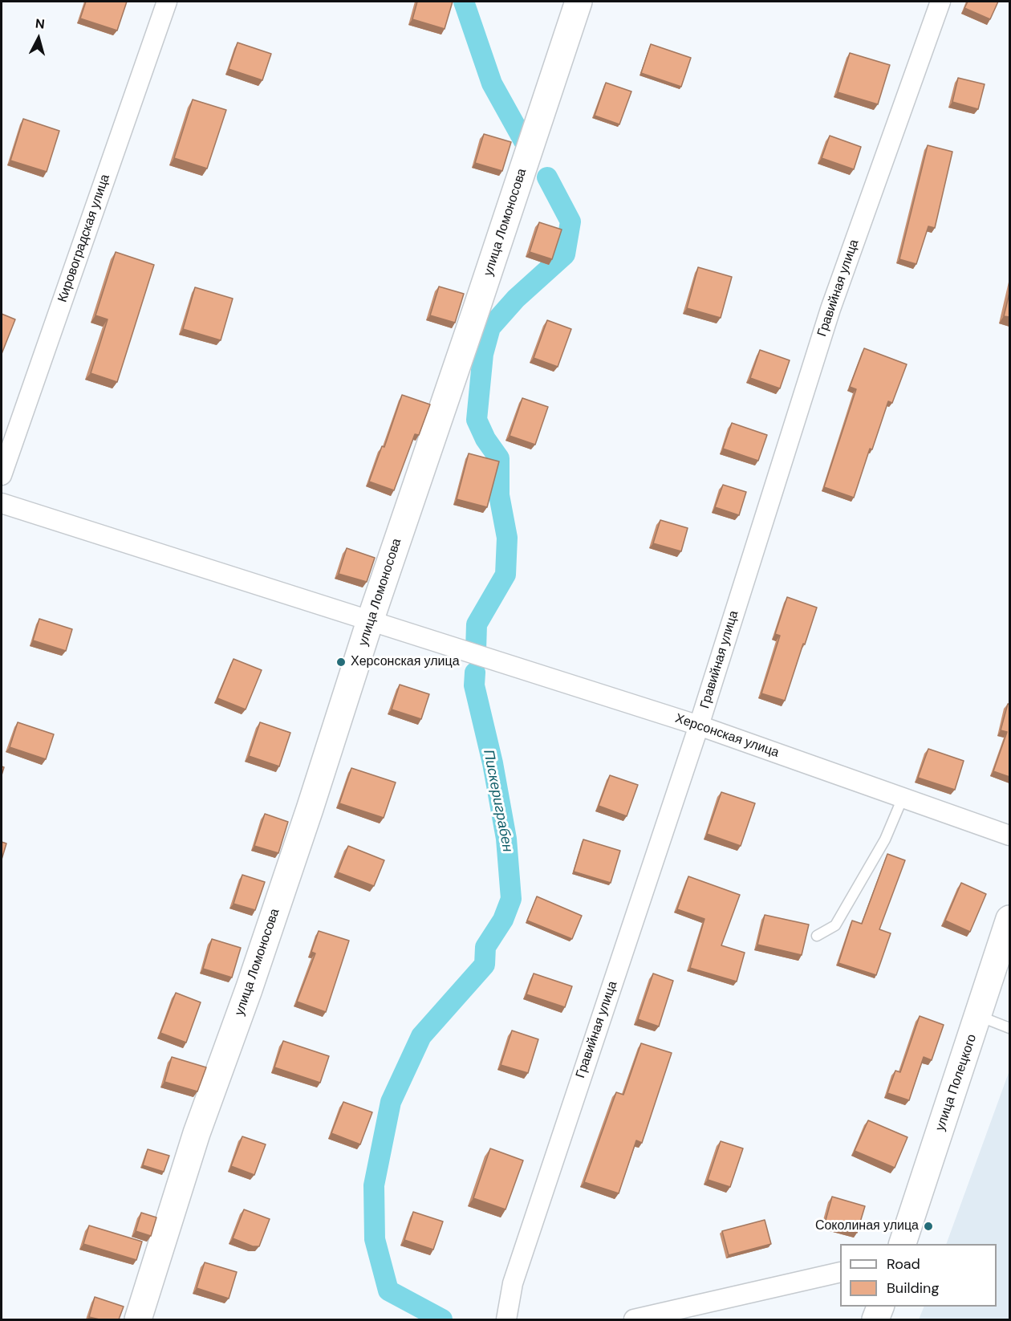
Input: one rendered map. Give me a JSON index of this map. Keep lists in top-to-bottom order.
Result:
{
  "streets": {
    "street": [
      "улица Ломоносова",
      "Кировоградская улица",
      "Гравийная улица",
      "Херсонская улица",
      "улица Полецкого"
    ]
  },
  "crossings": [
    ["улица Ломоносова", "Херсонская улица"],
    ["Гравийная улица", "Херсонская улица"]
  ],
  "water": ["Пискериграбен"],
  "places": ["Херсонская улица", "Соколиная улица"],
  "legend": ["Road", "Building"],
  "north": "top"
}
